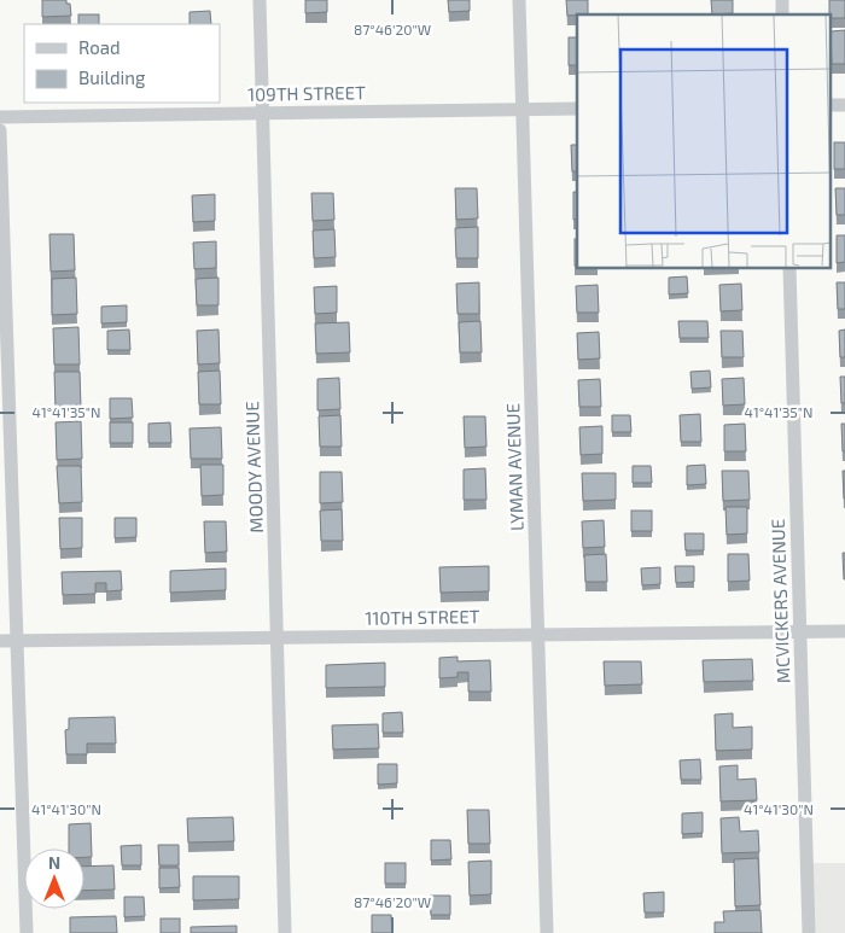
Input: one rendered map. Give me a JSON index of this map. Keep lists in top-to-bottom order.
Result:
{
  "streets": {
    "street": [
      "109TH STREET",
      "MOODY AVENUE",
      "LYMAN AVENUE",
      "MCVICKERS AVENUE",
      "110TH STREET"
    ]
  },
  "crossings": [
    ["109TH STREET", "MOODY AVENUE"],
    ["109TH STREET", "LYMAN AVENUE"],
    ["MOODY AVENUE", "110TH STREET"],
    ["LYMAN AVENUE", "110TH STREET"],
    ["MCVICKERS AVENUE", "110TH STREET"]
  ],
  "legend": ["Road", "Building"],
  "north": "top",
  "coordinates": ["87°46'20\"W", "41°41'35\"N", "41°41'30\"N"]
}
